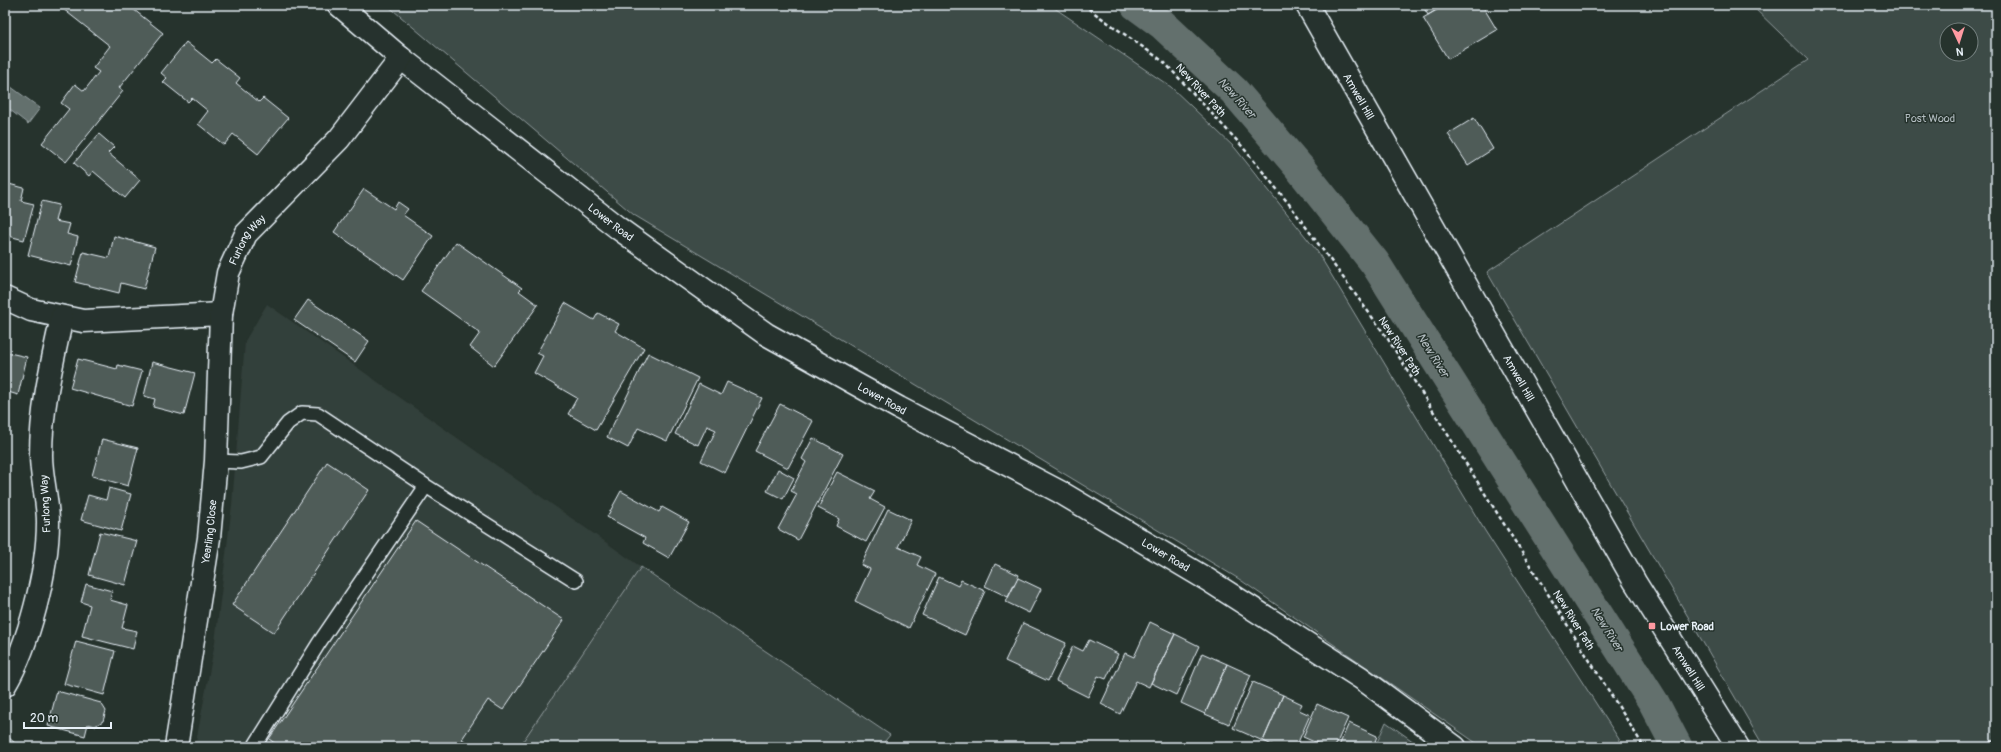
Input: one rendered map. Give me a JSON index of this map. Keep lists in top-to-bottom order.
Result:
{
  "streets": {
    "street": [
      "Amwell Hill",
      "Lower Road",
      "Furlong Way",
      "Yearling Close"
    ],
    "path": ["New River Path"]
  },
  "crossings": [
    ["Lower Road", "Furlong Way"],
    ["Furlong Way", "Yearling Close"]
  ],
  "water": ["New River"],
  "parks": ["Post Wood"],
  "places": {
    "transit": ["Lower Road"]
  },
  "scale_bar": "20 m",
  "north": "bottom"
}
